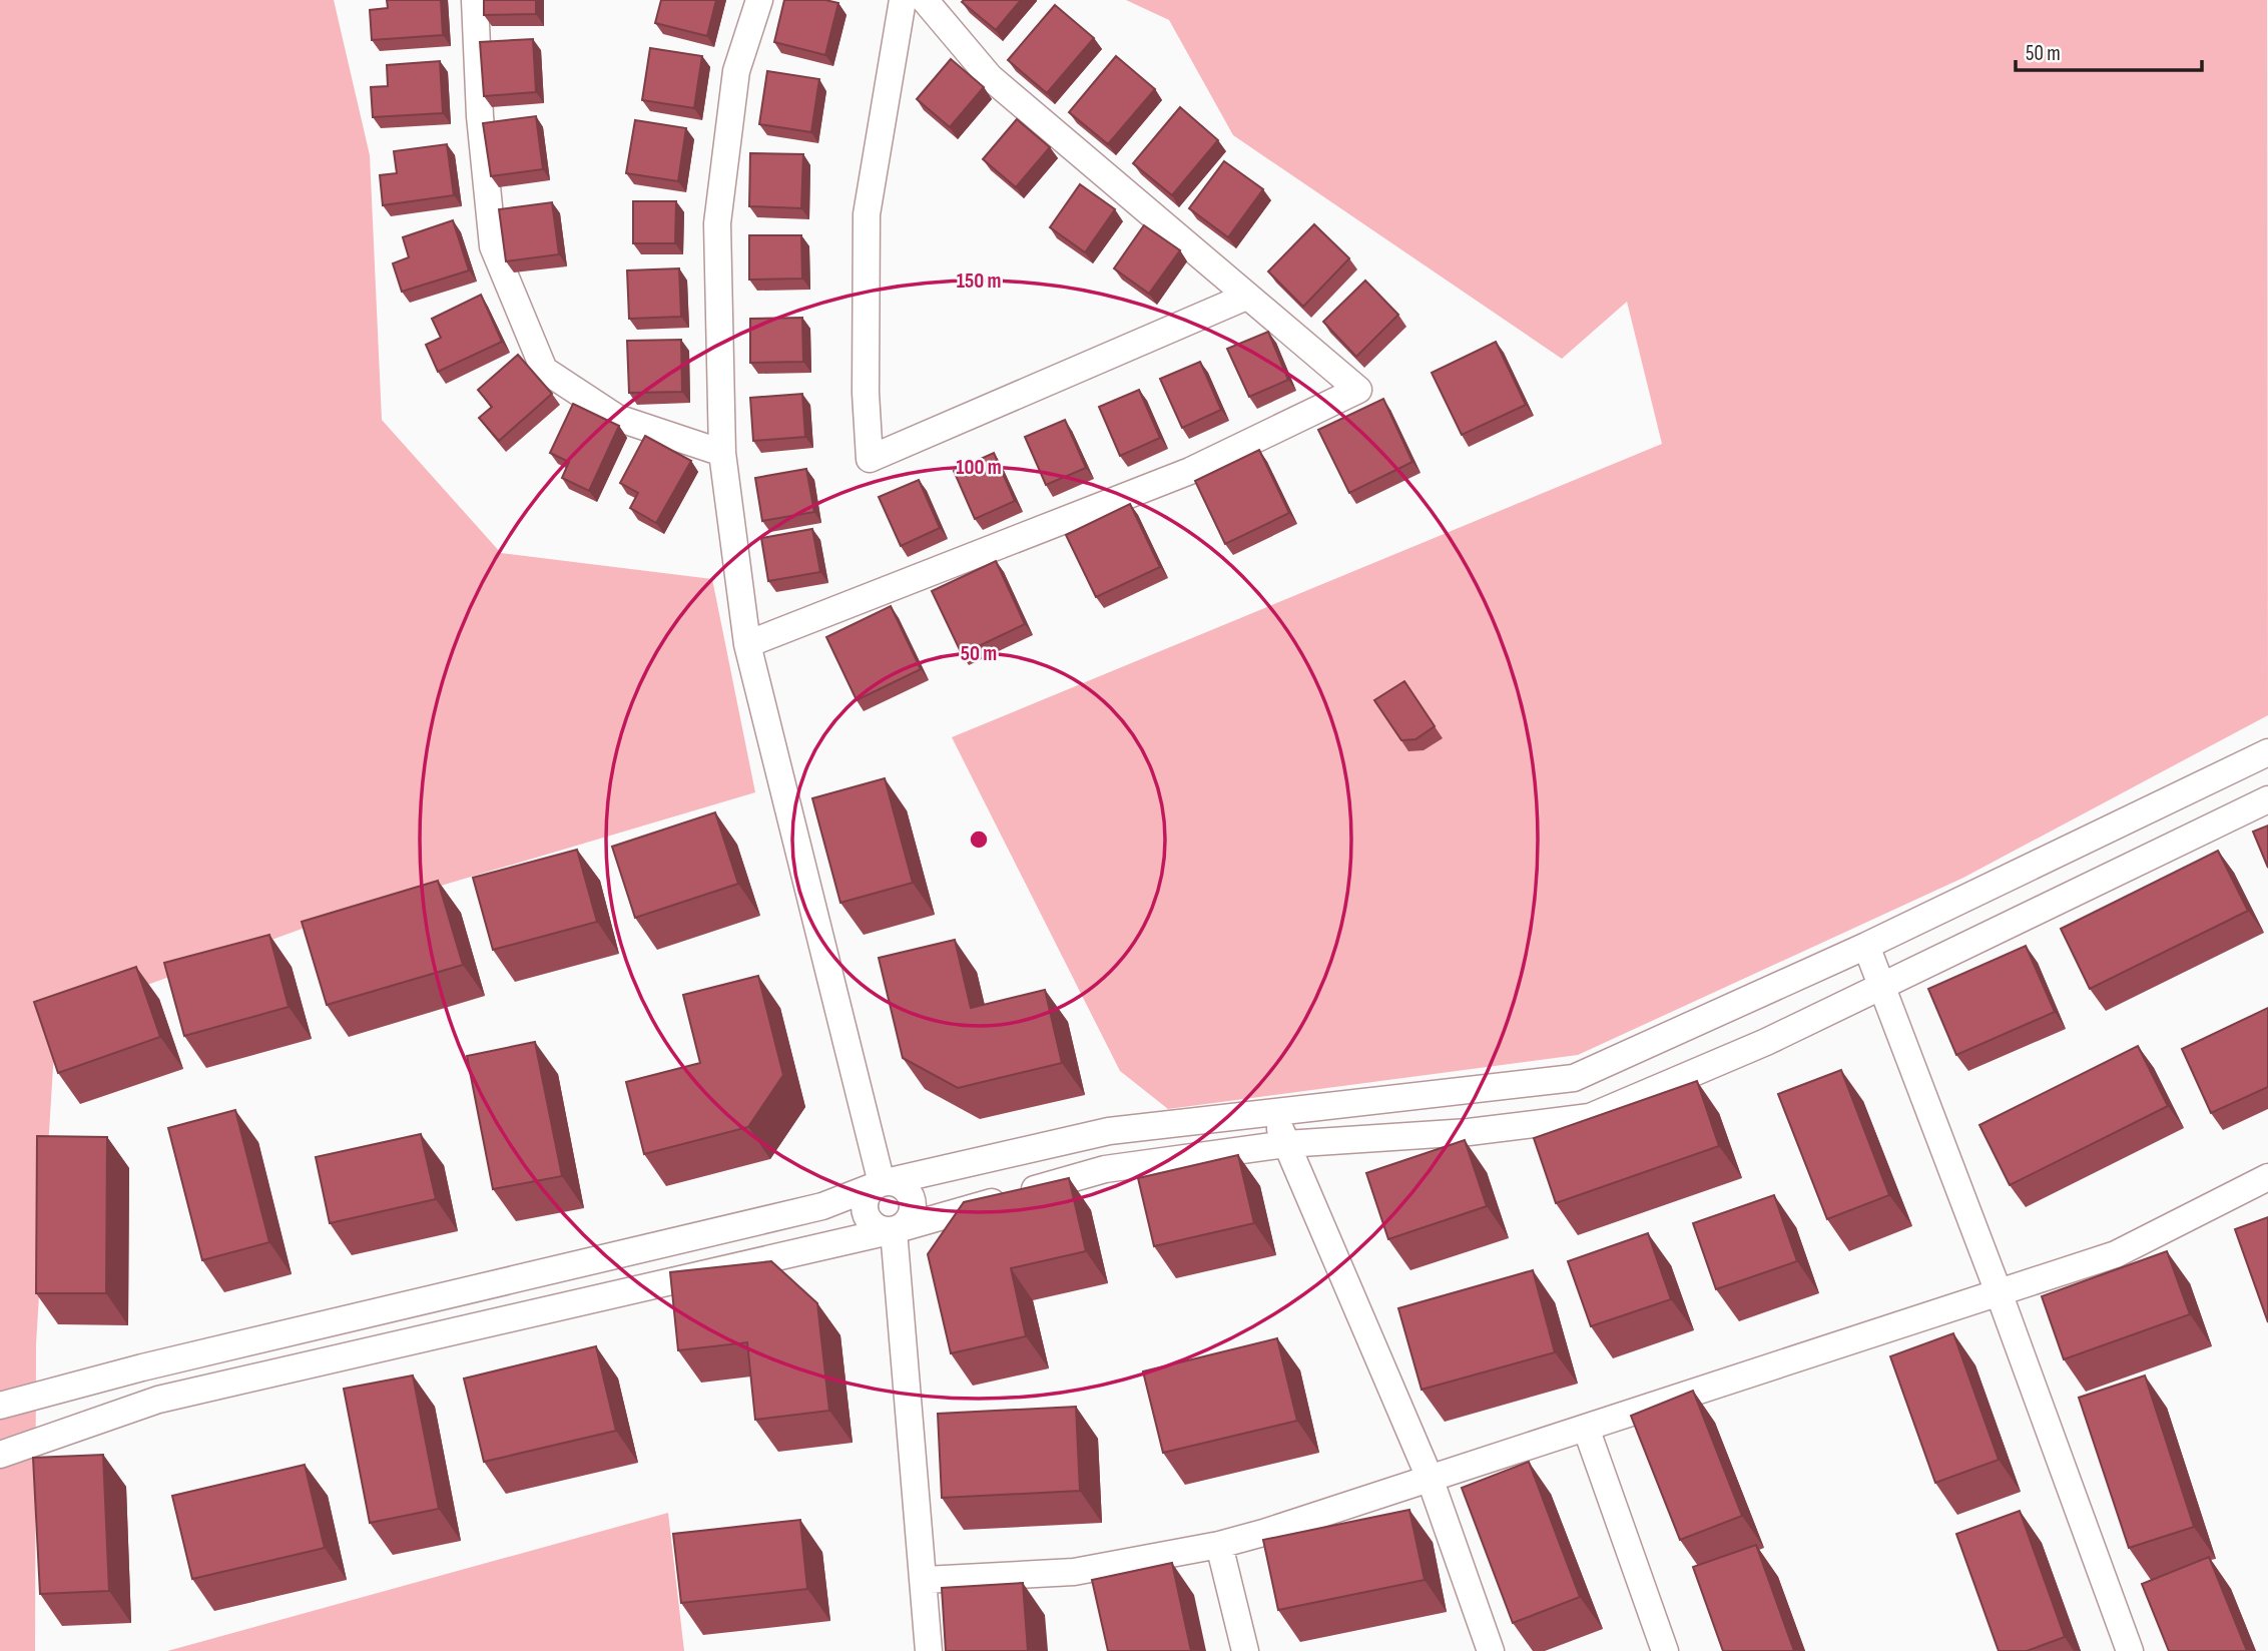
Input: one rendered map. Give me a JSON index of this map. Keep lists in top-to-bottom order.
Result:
{
  "scale_bar": "50 m",
  "rings": ["150 m", "100 m", "50 m"]
}
